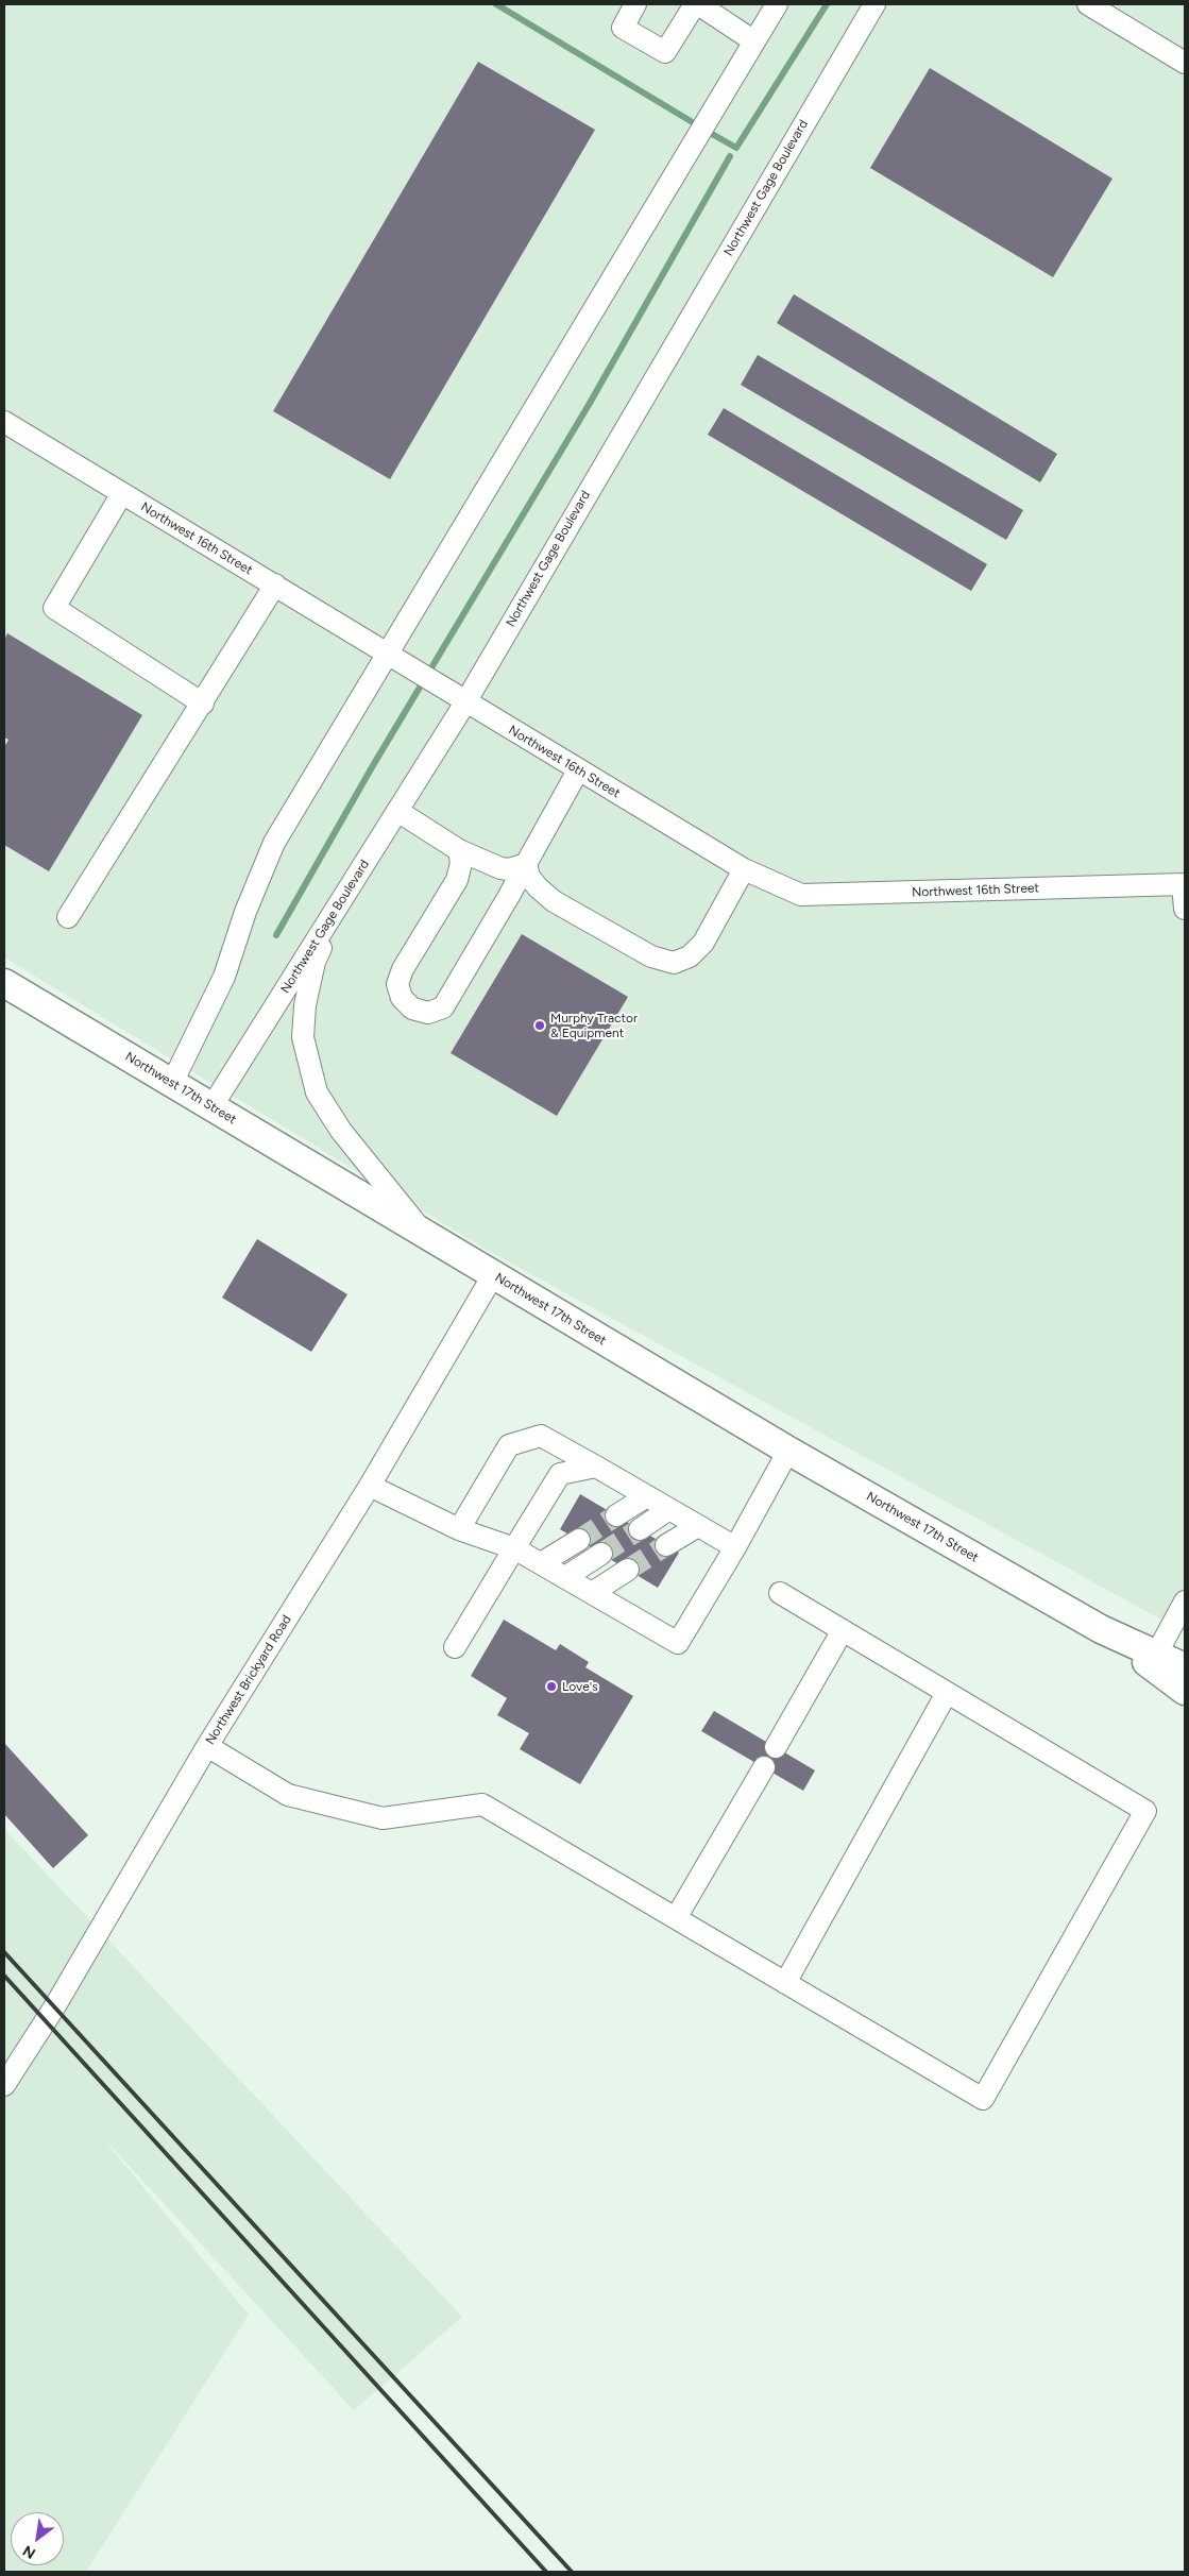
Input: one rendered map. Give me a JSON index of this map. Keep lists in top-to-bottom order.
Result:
{
  "streets": {
    "main road": ["Northwest 17th Street"],
    "street": ["Northwest Gage Boulevard", "Northwest 16th Street", "Northwest Brickyard Road"]
  },
  "crossings": [
    ["Northwest Gage Boulevard", "Northwest 16th Street"],
    ["Northwest Gage Boulevard", "Northwest 17th Street"],
    ["Northwest 17th Street", "Northwest Brickyard Road"]
  ],
  "places": ["Murphy Tractor & Equipment", "Love's"],
  "north": "bottom left"
}
